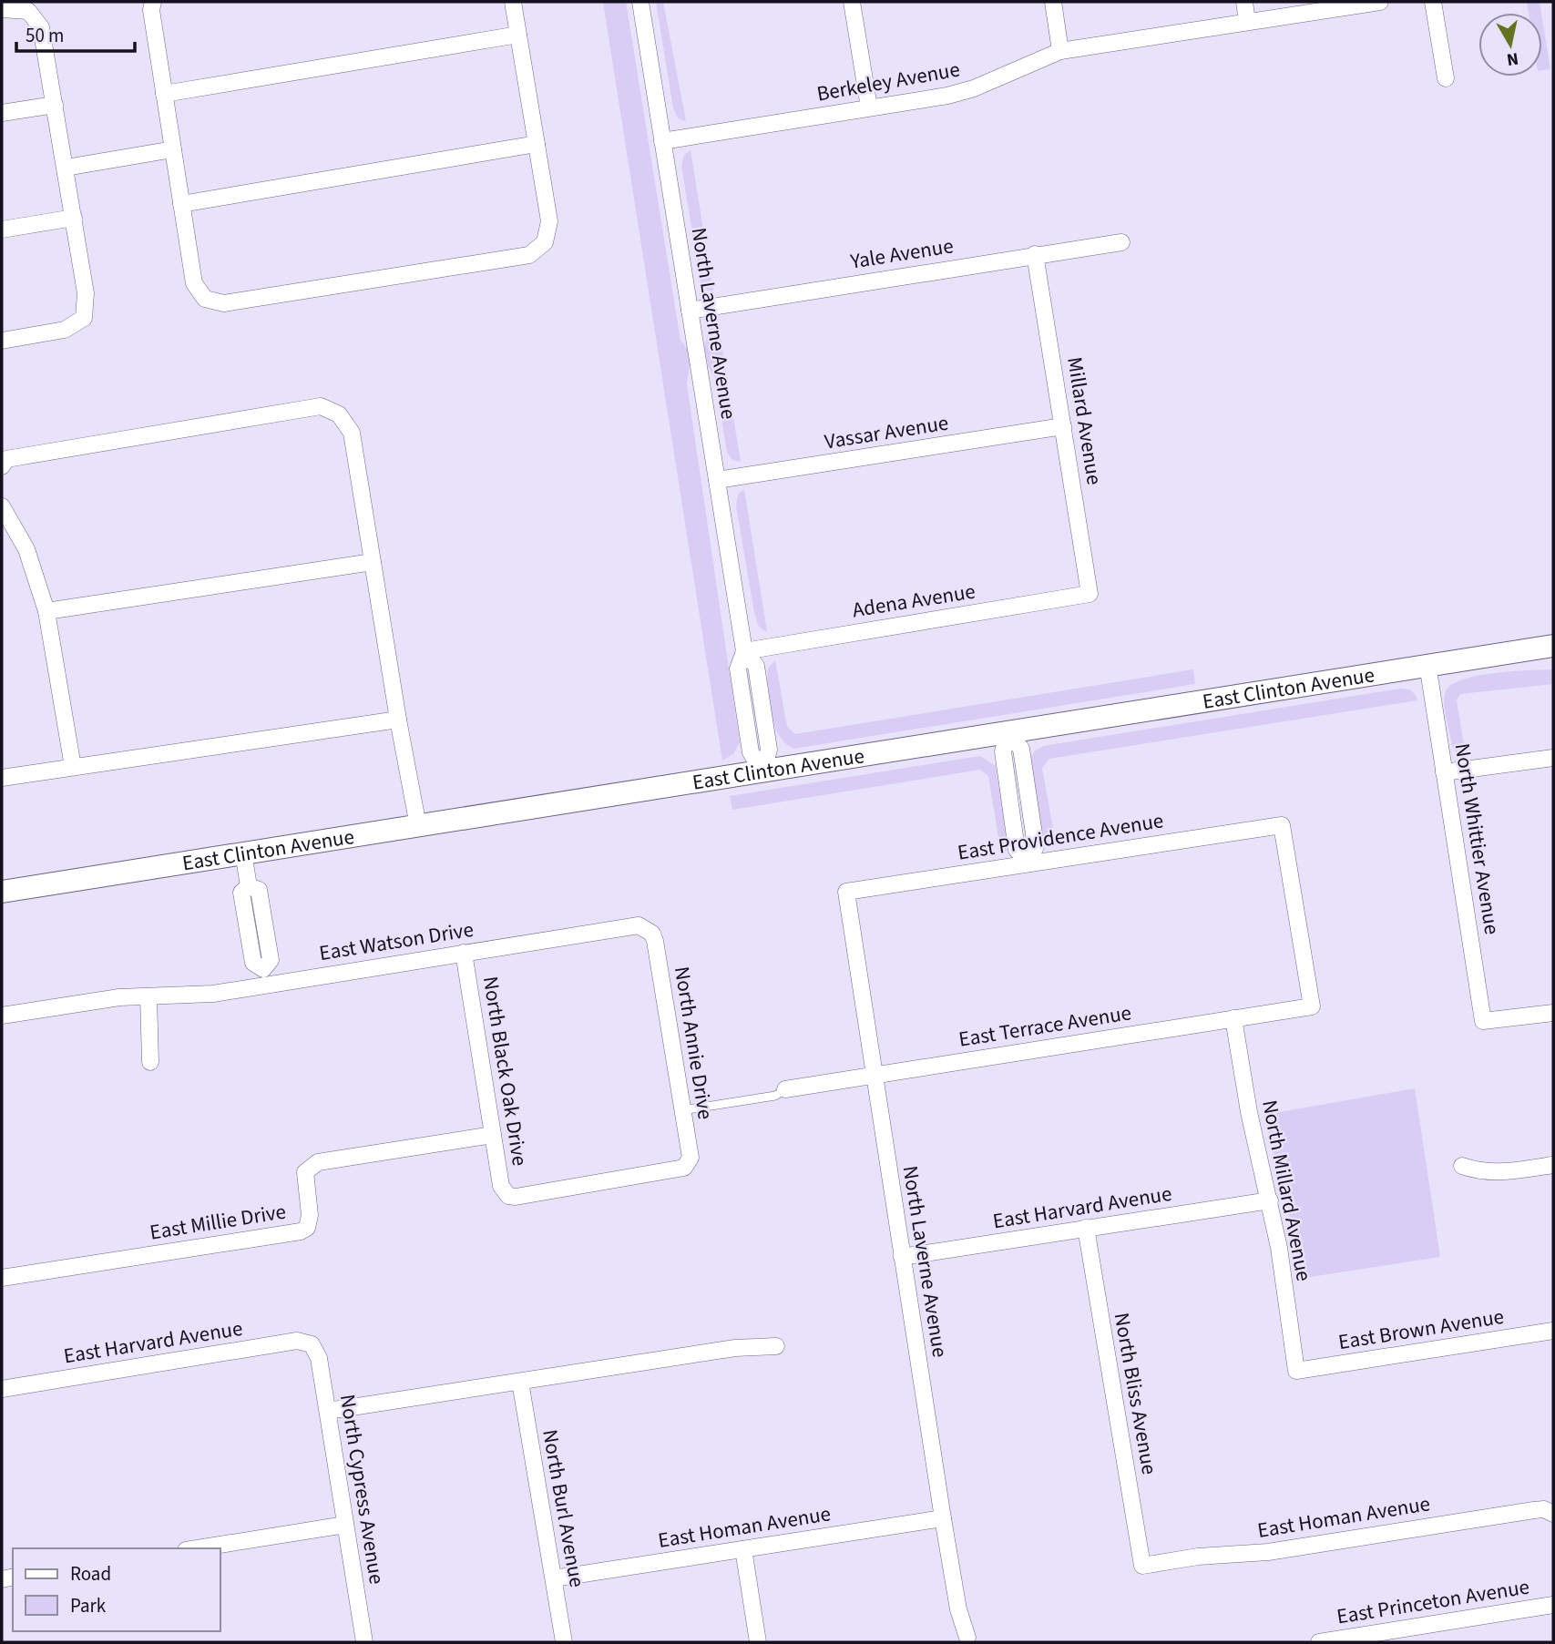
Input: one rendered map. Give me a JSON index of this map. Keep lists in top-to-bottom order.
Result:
{
  "streets": {
    "street": [
      "Berkeley Avenue",
      "Yale Avenue",
      "North Laverne Avenue",
      "Millard Avenue",
      "Vassar Avenue",
      "Adena Avenue",
      "East Clinton Avenue",
      "East Providence Avenue",
      "North Whittier Avenue",
      "East Watson Drive",
      "East Terrace Avenue",
      "North Annie Drive",
      "North Black Oak Drive",
      "North Millard Avenue",
      "East Harvard Avenue",
      "East Millie Drive",
      "East Brown Avenue",
      "North Bliss Avenue",
      "North Cypress Avenue",
      "North Burl Avenue",
      "East Homan Avenue",
      "East Princeton Avenue"
    ]
  },
  "crossings": [
    ["Berkeley Avenue", "North Laverne Avenue"],
    ["Yale Avenue", "North Laverne Avenue"],
    ["Yale Avenue", "Millard Avenue"],
    ["North Laverne Avenue", "Vassar Avenue"],
    ["North Laverne Avenue", "Adena Avenue"],
    ["North Laverne Avenue", "East Clinton Avenue"],
    ["North Laverne Avenue", "East Providence Avenue"],
    ["North Laverne Avenue", "East Terrace Avenue"],
    ["North Laverne Avenue", "East Harvard Avenue"],
    ["North Laverne Avenue", "East Homan Avenue"],
    ["Millard Avenue", "Vassar Avenue"],
    ["Millard Avenue", "Adena Avenue"],
    ["East Clinton Avenue", "North Whittier Avenue"],
    ["East Providence Avenue", "East Terrace Avenue"],
    ["East Watson Drive", "North Annie Drive"],
    ["East Watson Drive", "North Black Oak Drive"],
    ["East Terrace Avenue", "North Millard Avenue"],
    ["North Annie Drive", "North Black Oak Drive"],
    ["North Black Oak Drive", "East Millie Drive"],
    ["North Millard Avenue", "East Harvard Avenue"],
    ["North Millard Avenue", "East Brown Avenue"],
    ["East Harvard Avenue", "North Bliss Avenue"],
    ["East Harvard Avenue", "North Cypress Avenue"],
    ["North Bliss Avenue", "East Homan Avenue"],
    ["North Burl Avenue", "East Homan Avenue"]
  ],
  "legend": ["Road", "Park"],
  "scale_bar": "50 m",
  "north": "bottom"
}
